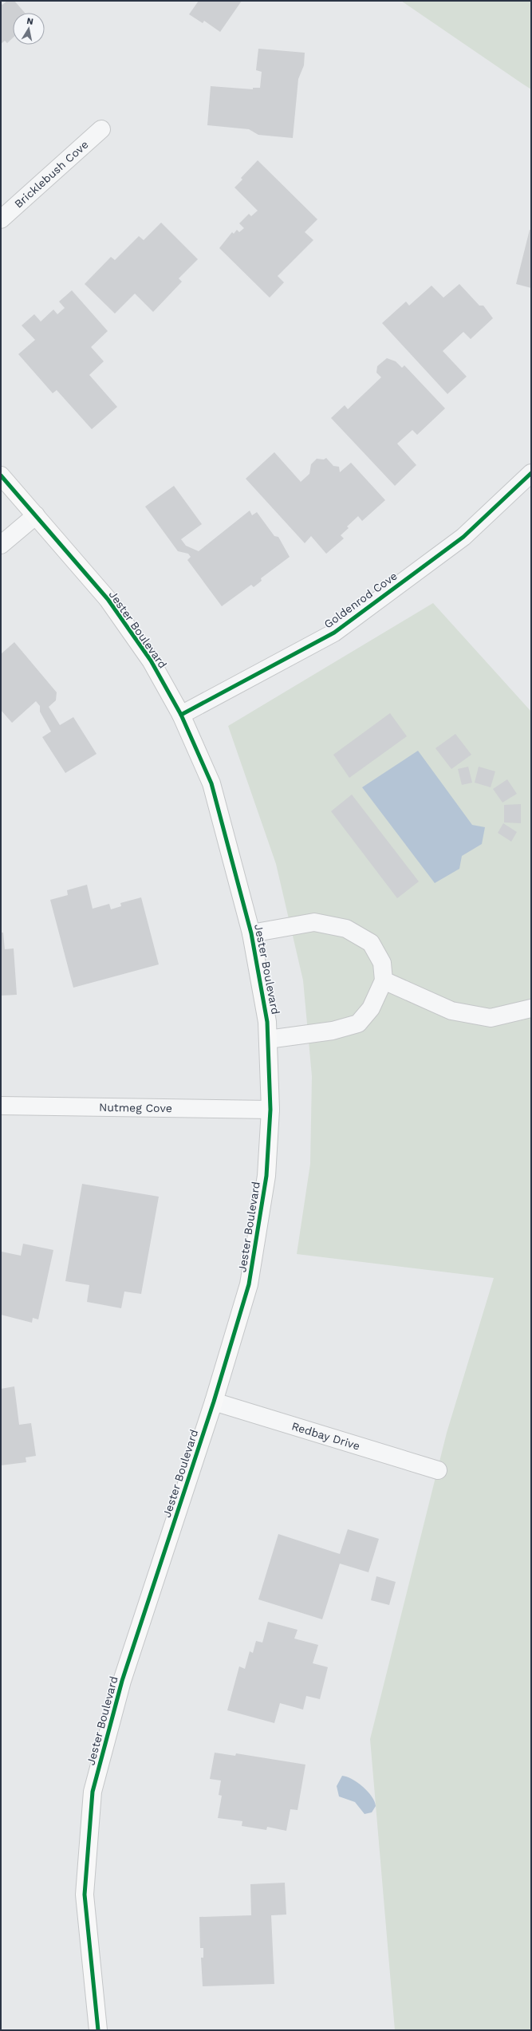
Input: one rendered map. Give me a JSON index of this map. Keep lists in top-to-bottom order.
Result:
{
  "streets": {
    "street": [
      "Bricklebush Cove",
      "Goldenrod Cove",
      "Jester Boulevard",
      "Nutmeg Cove",
      "Redbay Drive"
    ]
  },
  "crossings": [
    ["Goldenrod Cove", "Jester Boulevard"],
    ["Jester Boulevard", "Nutmeg Cove"],
    ["Jester Boulevard", "Redbay Drive"]
  ],
  "north": "top"
}
